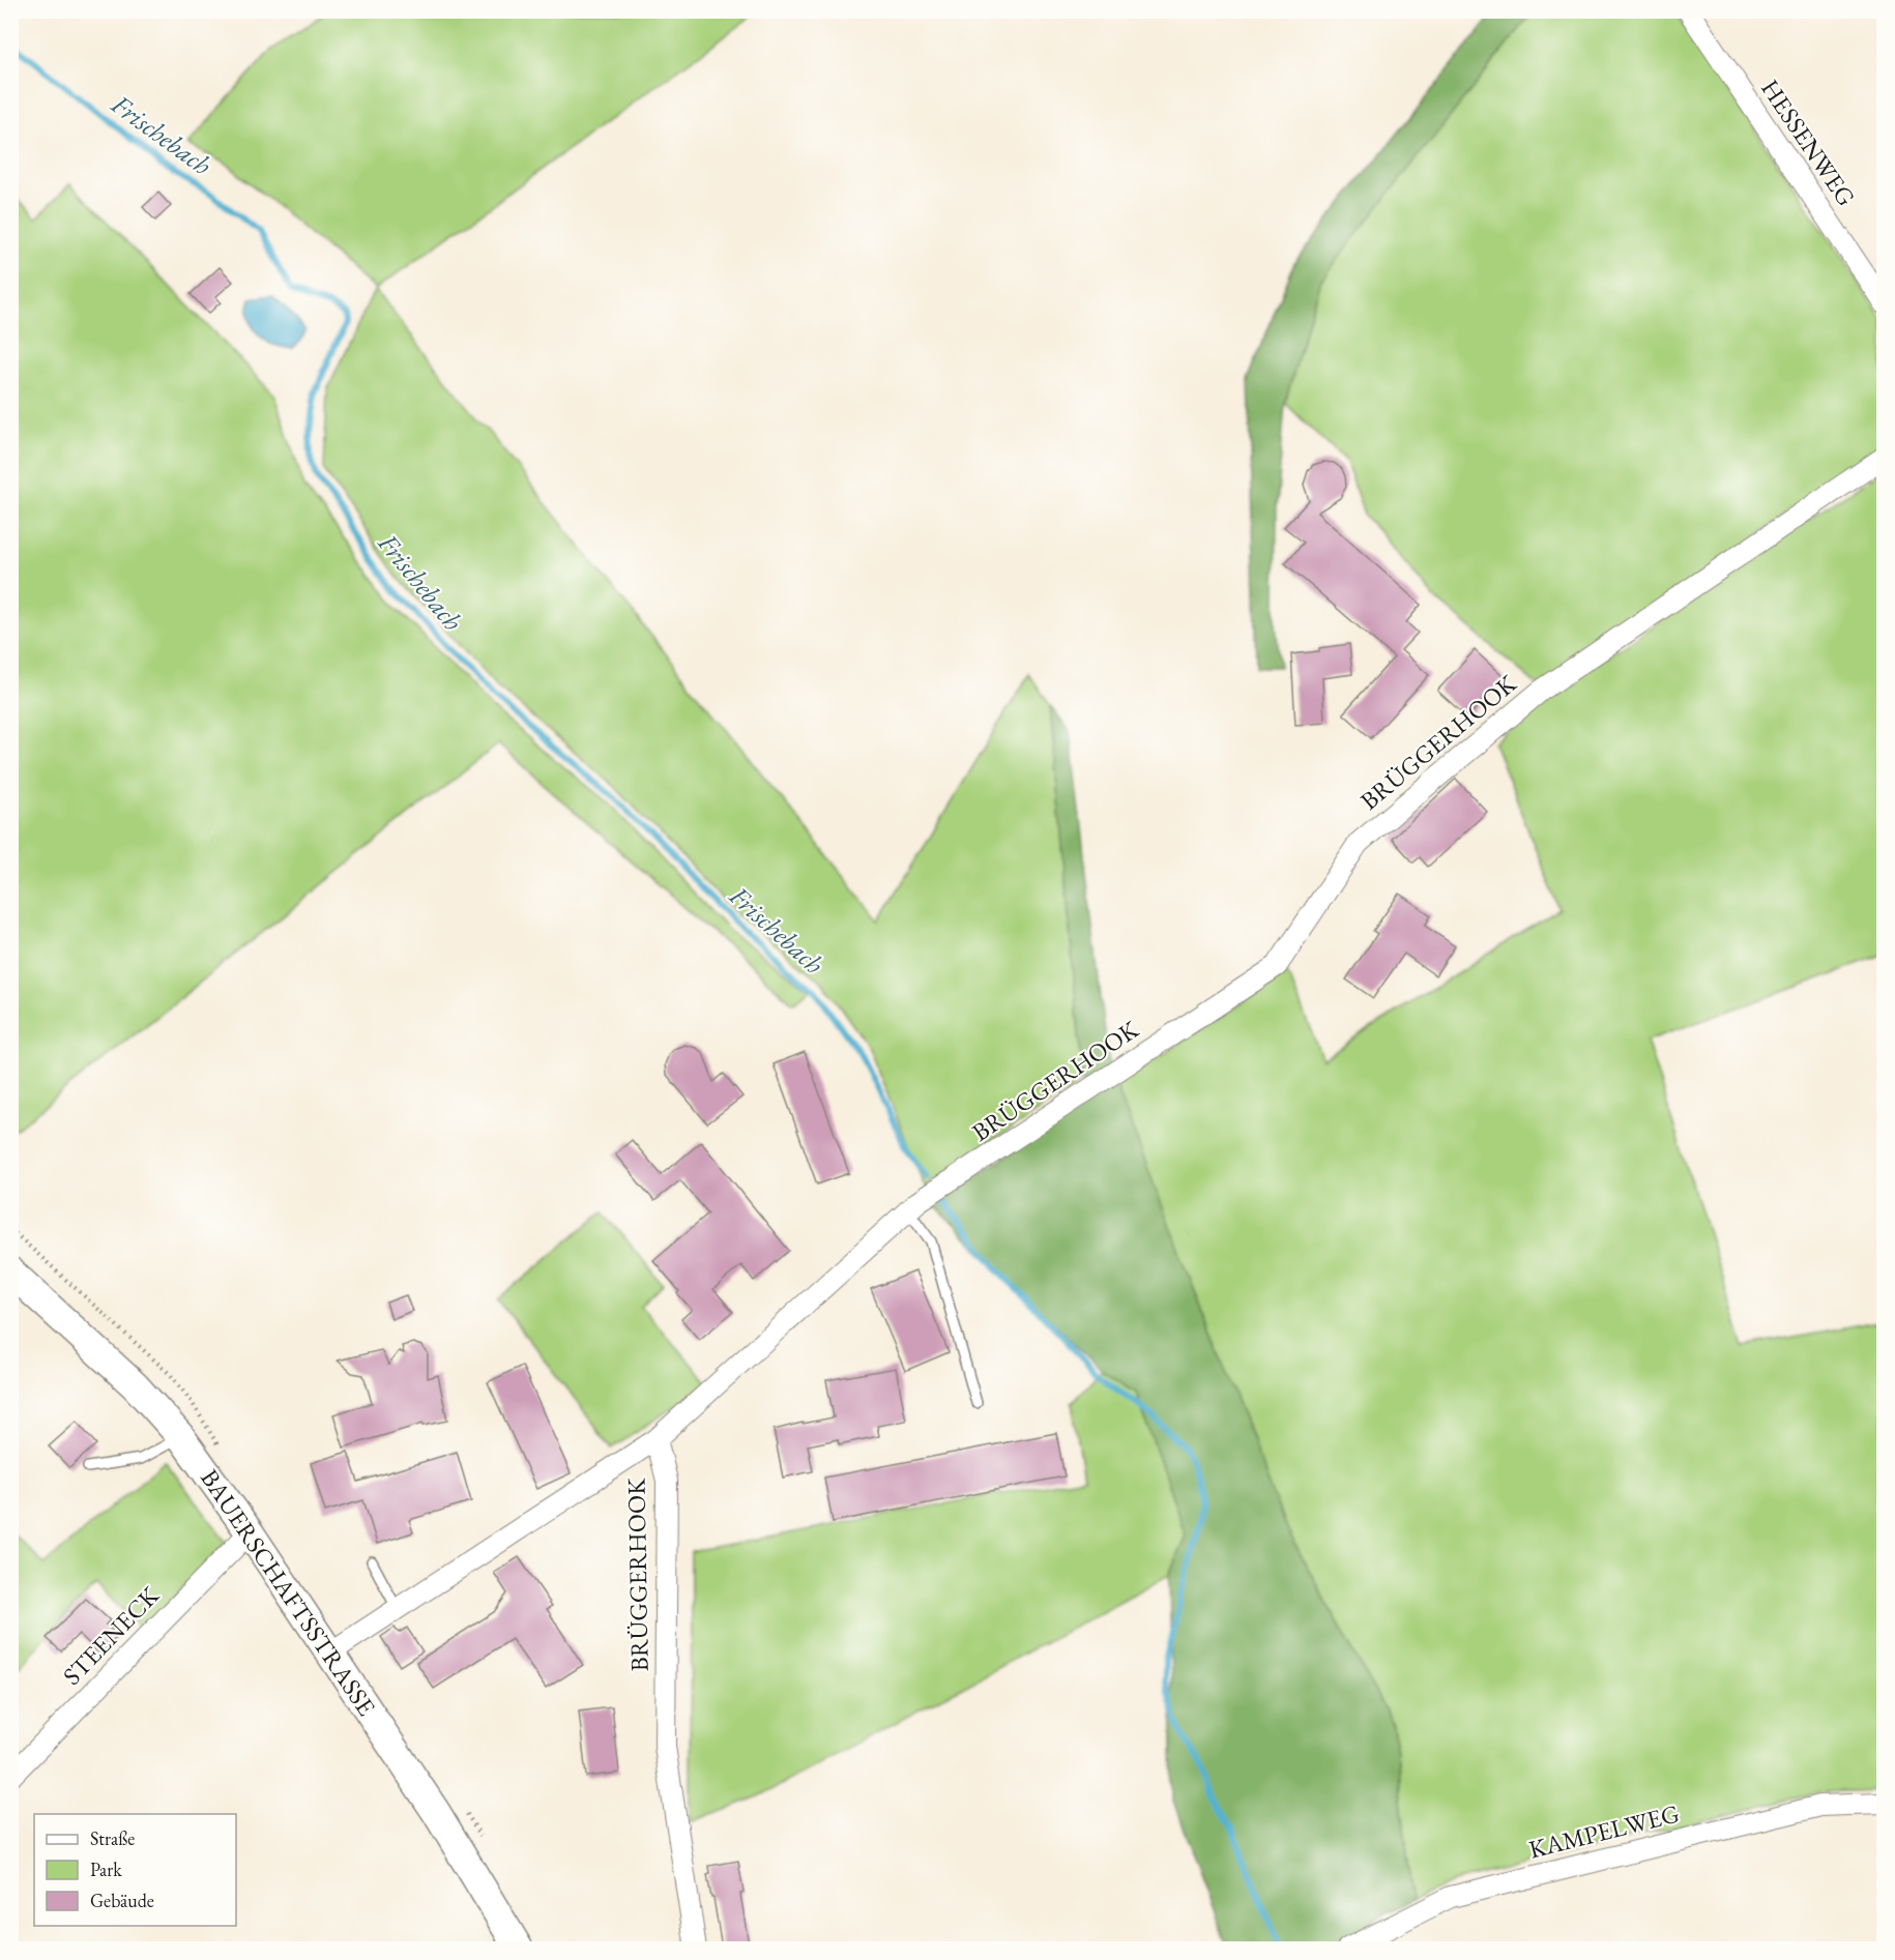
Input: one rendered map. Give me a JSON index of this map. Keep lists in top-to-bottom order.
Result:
{
  "streets": {
    "street": [
      "HESSENWEG",
      "BRÜGGERHOOK",
      "BAUERSCHAFTSSTRASSE",
      "STEENECK",
      "KAMPELWEG"
    ]
  },
  "crossings": [
    ["BAUERSCHAFTSSTRASSE", "STEENECK"]
  ],
  "water": ["Frischebach"],
  "legend": ["Straße", "Park", "Gebäude"]
}
